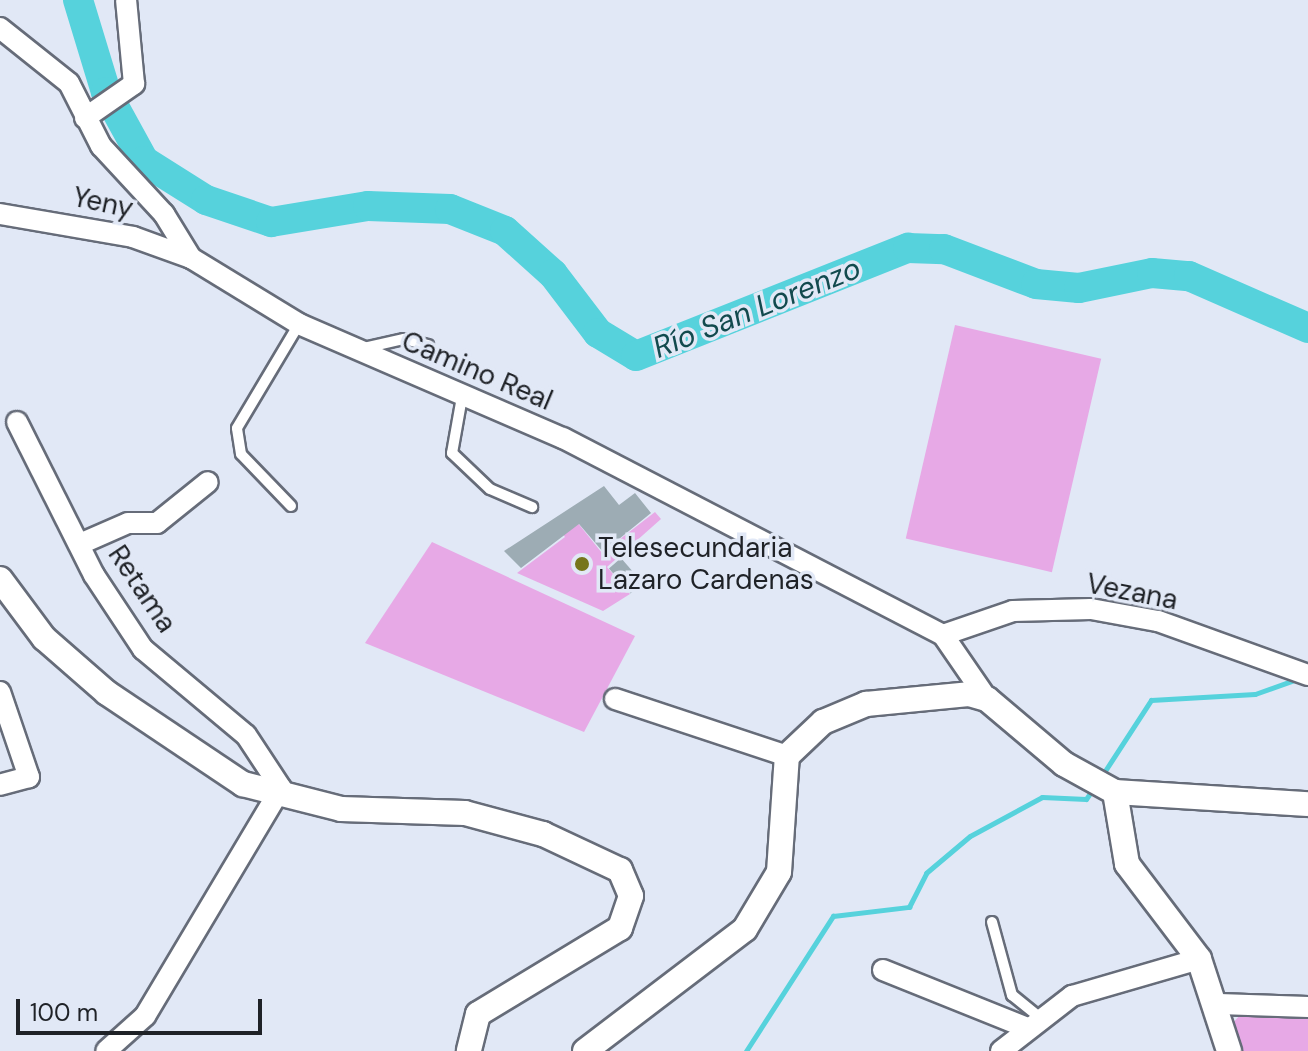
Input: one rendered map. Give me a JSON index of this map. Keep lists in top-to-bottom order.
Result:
{
  "streets": {
    "street": [
      "Yeny",
      "Camino Real",
      "Retama",
      "Vezana"
    ]
  },
  "crossings": [
    ["Yeny", "Camino Real"],
    ["Camino Real", "Vezana"]
  ],
  "water": ["Río San Lorenzo"],
  "places": ["Telesecundaria Lazaro Cardenas"],
  "scale_bar": "100 m"
}
